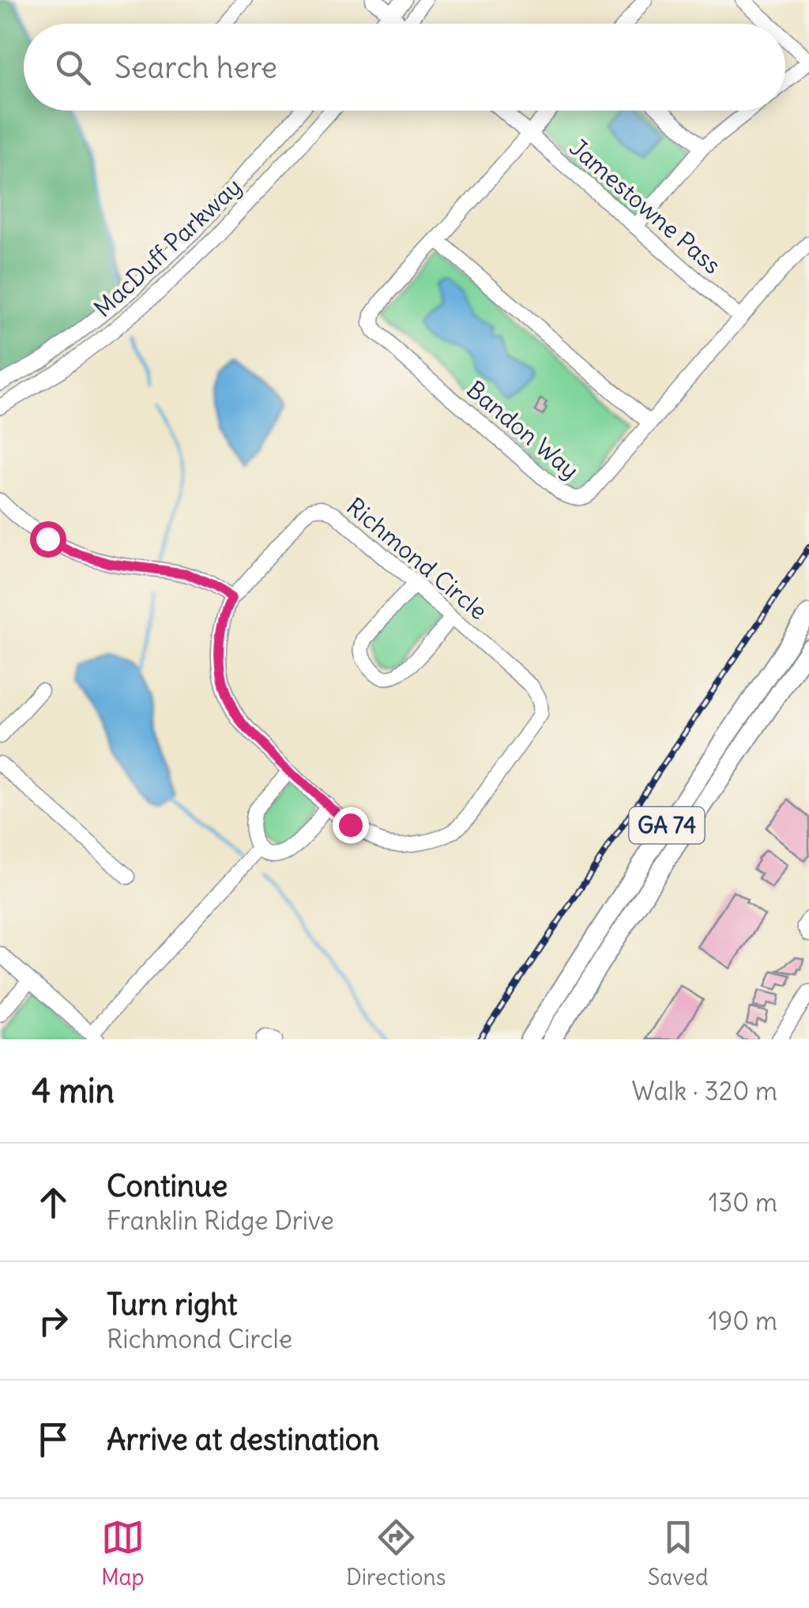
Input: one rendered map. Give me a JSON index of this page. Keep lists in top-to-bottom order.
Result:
{
  "streets": {
    "main road": ["GA 74"],
    "street": [
      "Jamestowne Pass",
      "MacDuff Parkway",
      "Bandon Way",
      "Richmond Circle"
    ]
  },
  "crossings": [
    ["Jamestowne Pass", "Bandon Way"]
  ],
  "page": {
    "search": "Search here",
    "heading": ["4 min", "Walk · 320 m"],
    "list": [
      ["Continue", "Franklin Ridge Drive", "130 m"],
      ["Turn right", "Richmond Circle", "190 m"],
      "Arrive at destination"
    ],
    "nav": ["Map", "Directions", "Saved"]
  }
}
